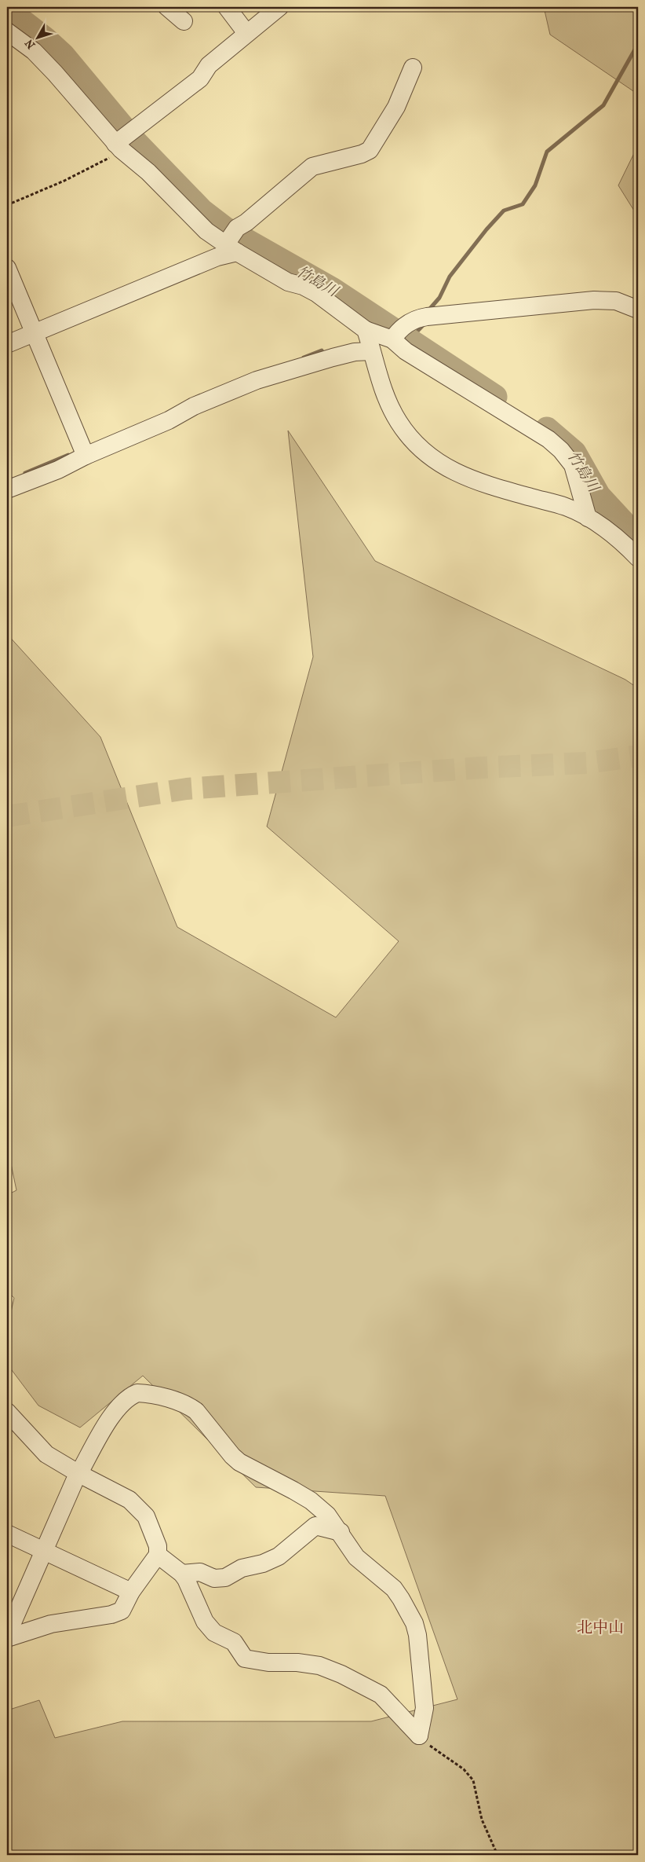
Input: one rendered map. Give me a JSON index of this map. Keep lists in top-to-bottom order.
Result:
{
  "districts": ["北中山"],
  "water": ["竹島川"],
  "north": "bottom left"
}
